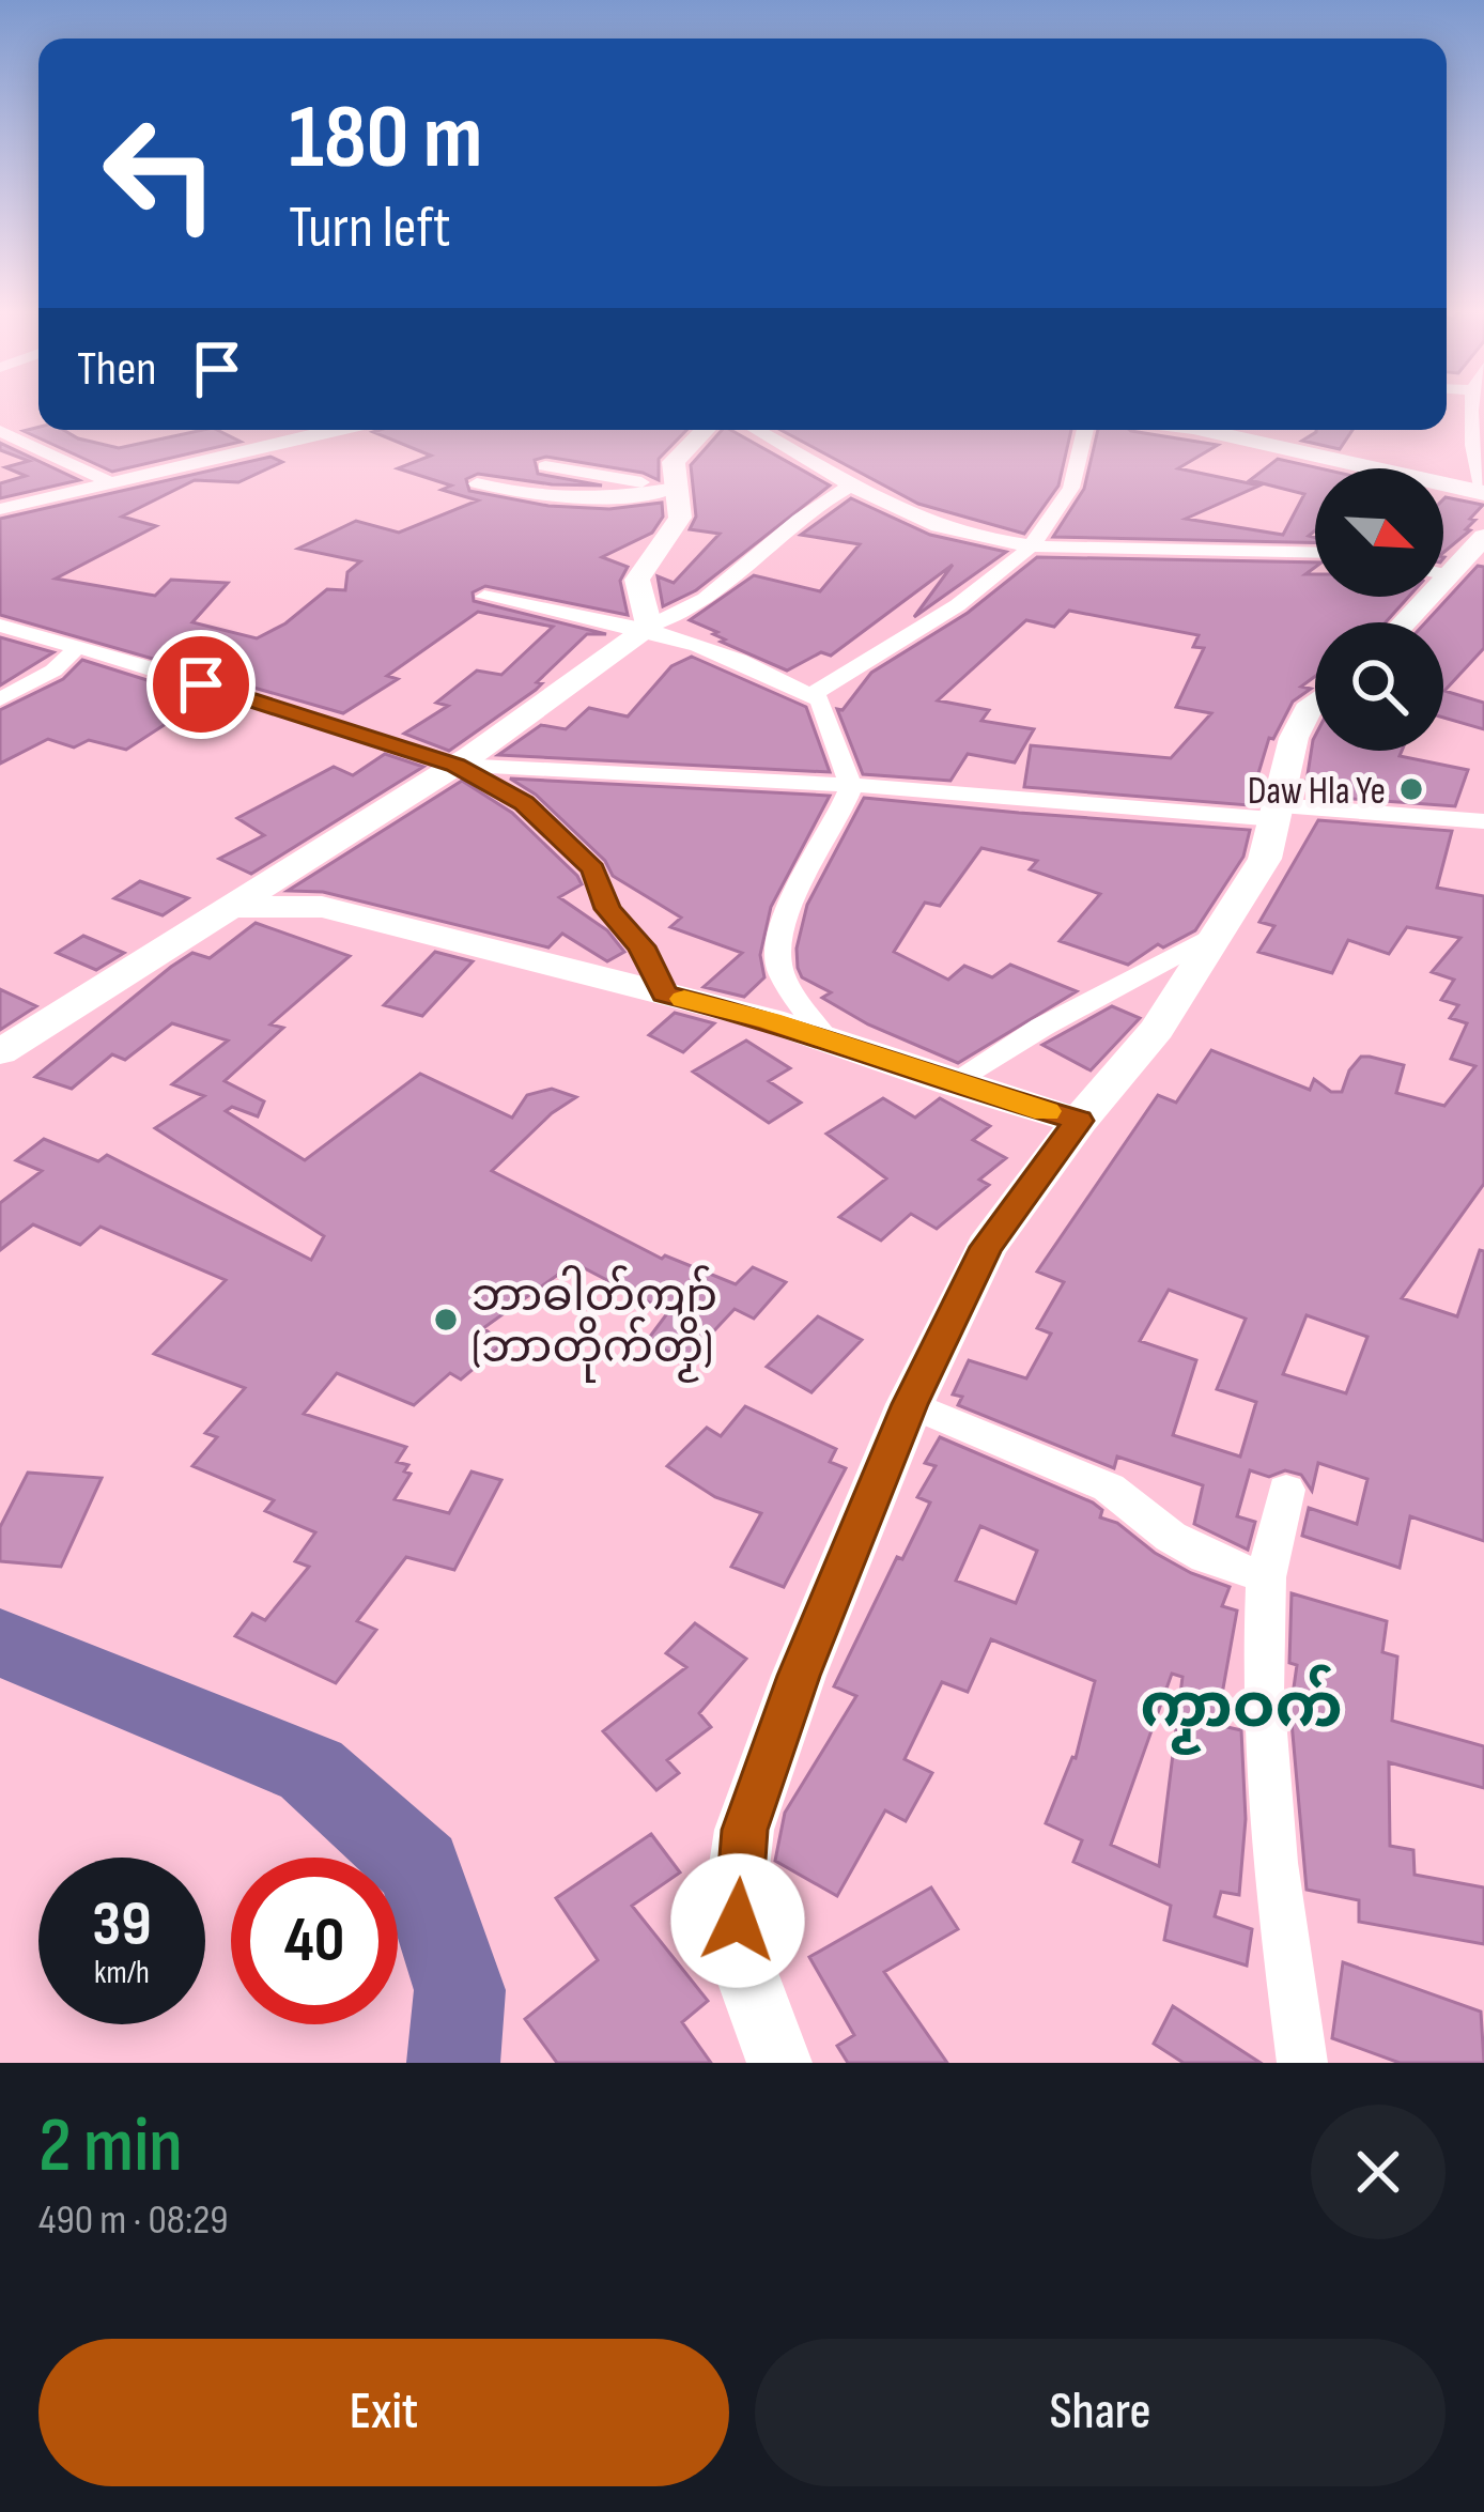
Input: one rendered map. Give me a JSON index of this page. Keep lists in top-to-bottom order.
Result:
{
  "districts": ["ကၟာဝက်"],
  "places": ["Daw Hla Ye", "ဘာဓါတ်ကျာ် (ဘာတိုက်တၟိ)"],
  "north": "bottom right",
  "page": {
    "turn": ["180 m", "Turn left"],
    "then": "Then",
    "speed": "39 km/h",
    "limit": "40",
    "heading": ["2 min", "490 m · 08:29"],
    "buttons": ["Exit", "Share"]
  }
}
